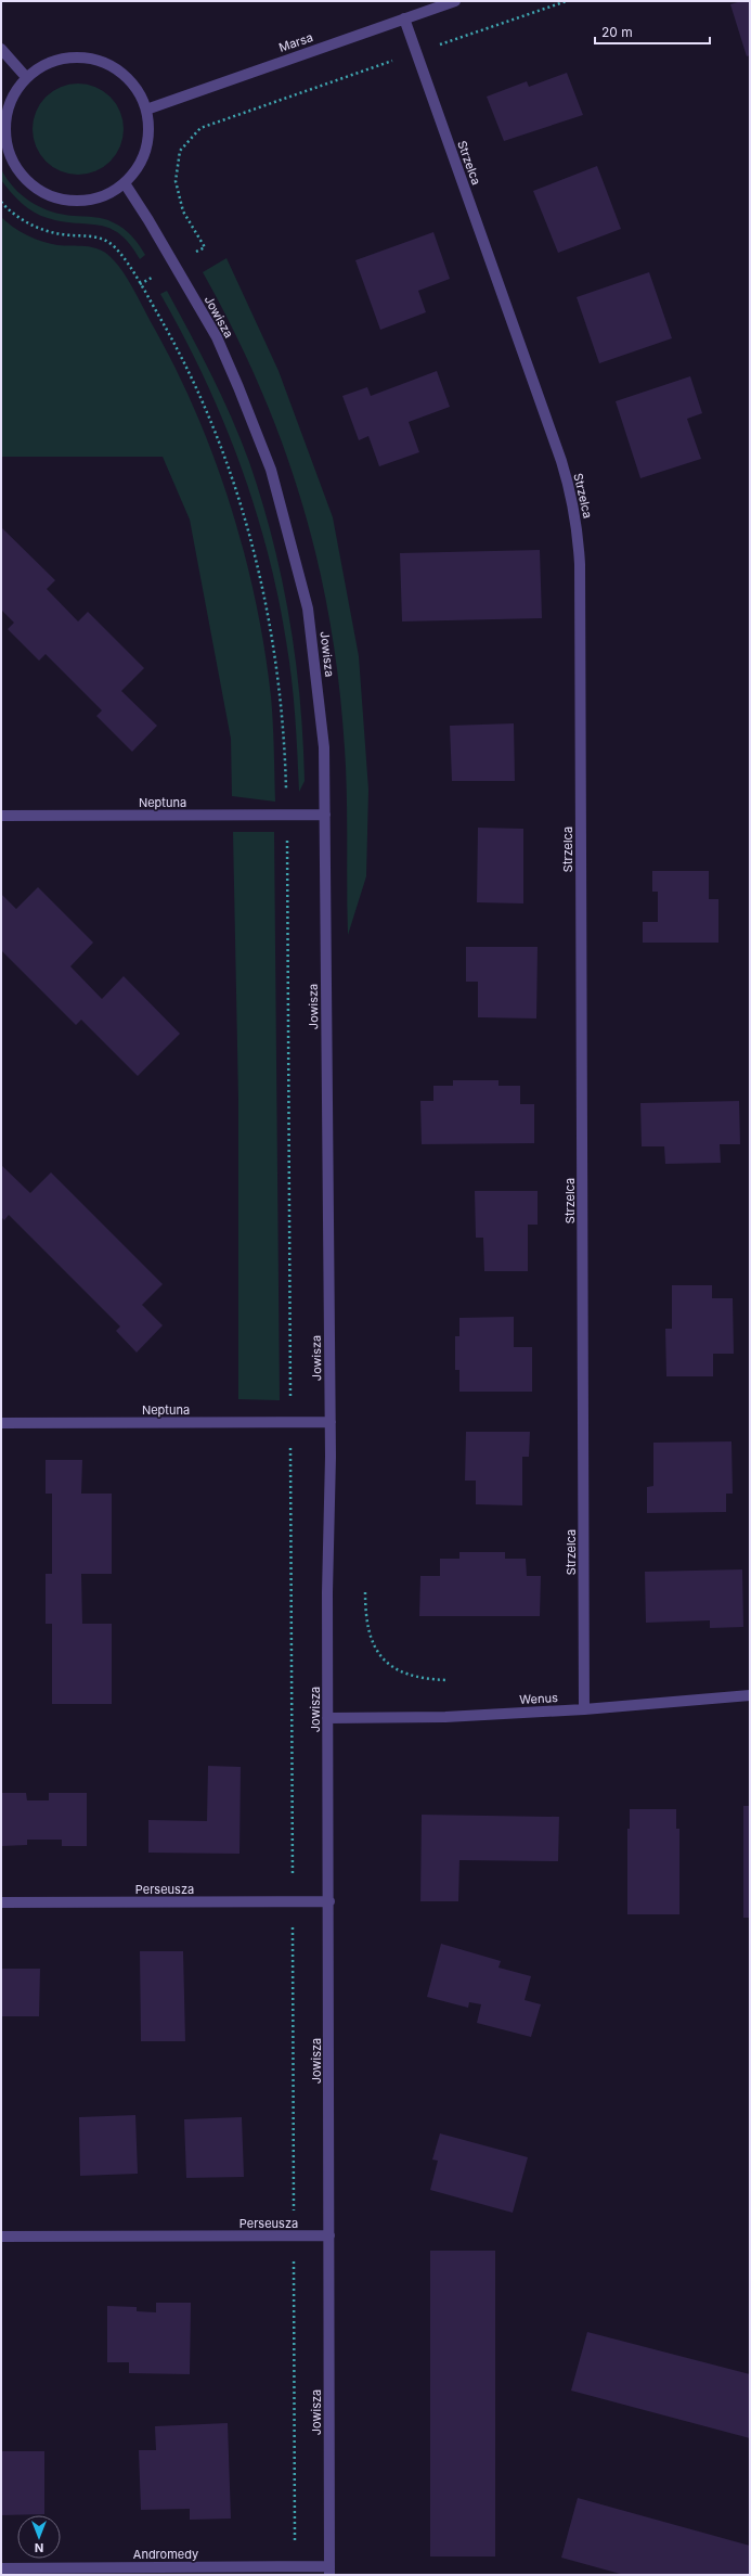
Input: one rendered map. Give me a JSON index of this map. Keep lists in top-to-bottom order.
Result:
{
  "streets": {
    "street": [
      "Marsa",
      "Strzelca",
      "Jowisza",
      "Neptuna",
      "Wenus",
      "Perseusza",
      "Andromedy"
    ]
  },
  "crossings": [
    ["Marsa", "Strzelca"],
    ["Marsa", "Jowisza"],
    ["Strzelca", "Wenus"],
    ["Jowisza", "Neptuna"],
    ["Jowisza", "Wenus"],
    ["Jowisza", "Perseusza"],
    ["Jowisza", "Andromedy"]
  ],
  "scale_bar": "20 m",
  "north": "bottom"
}
